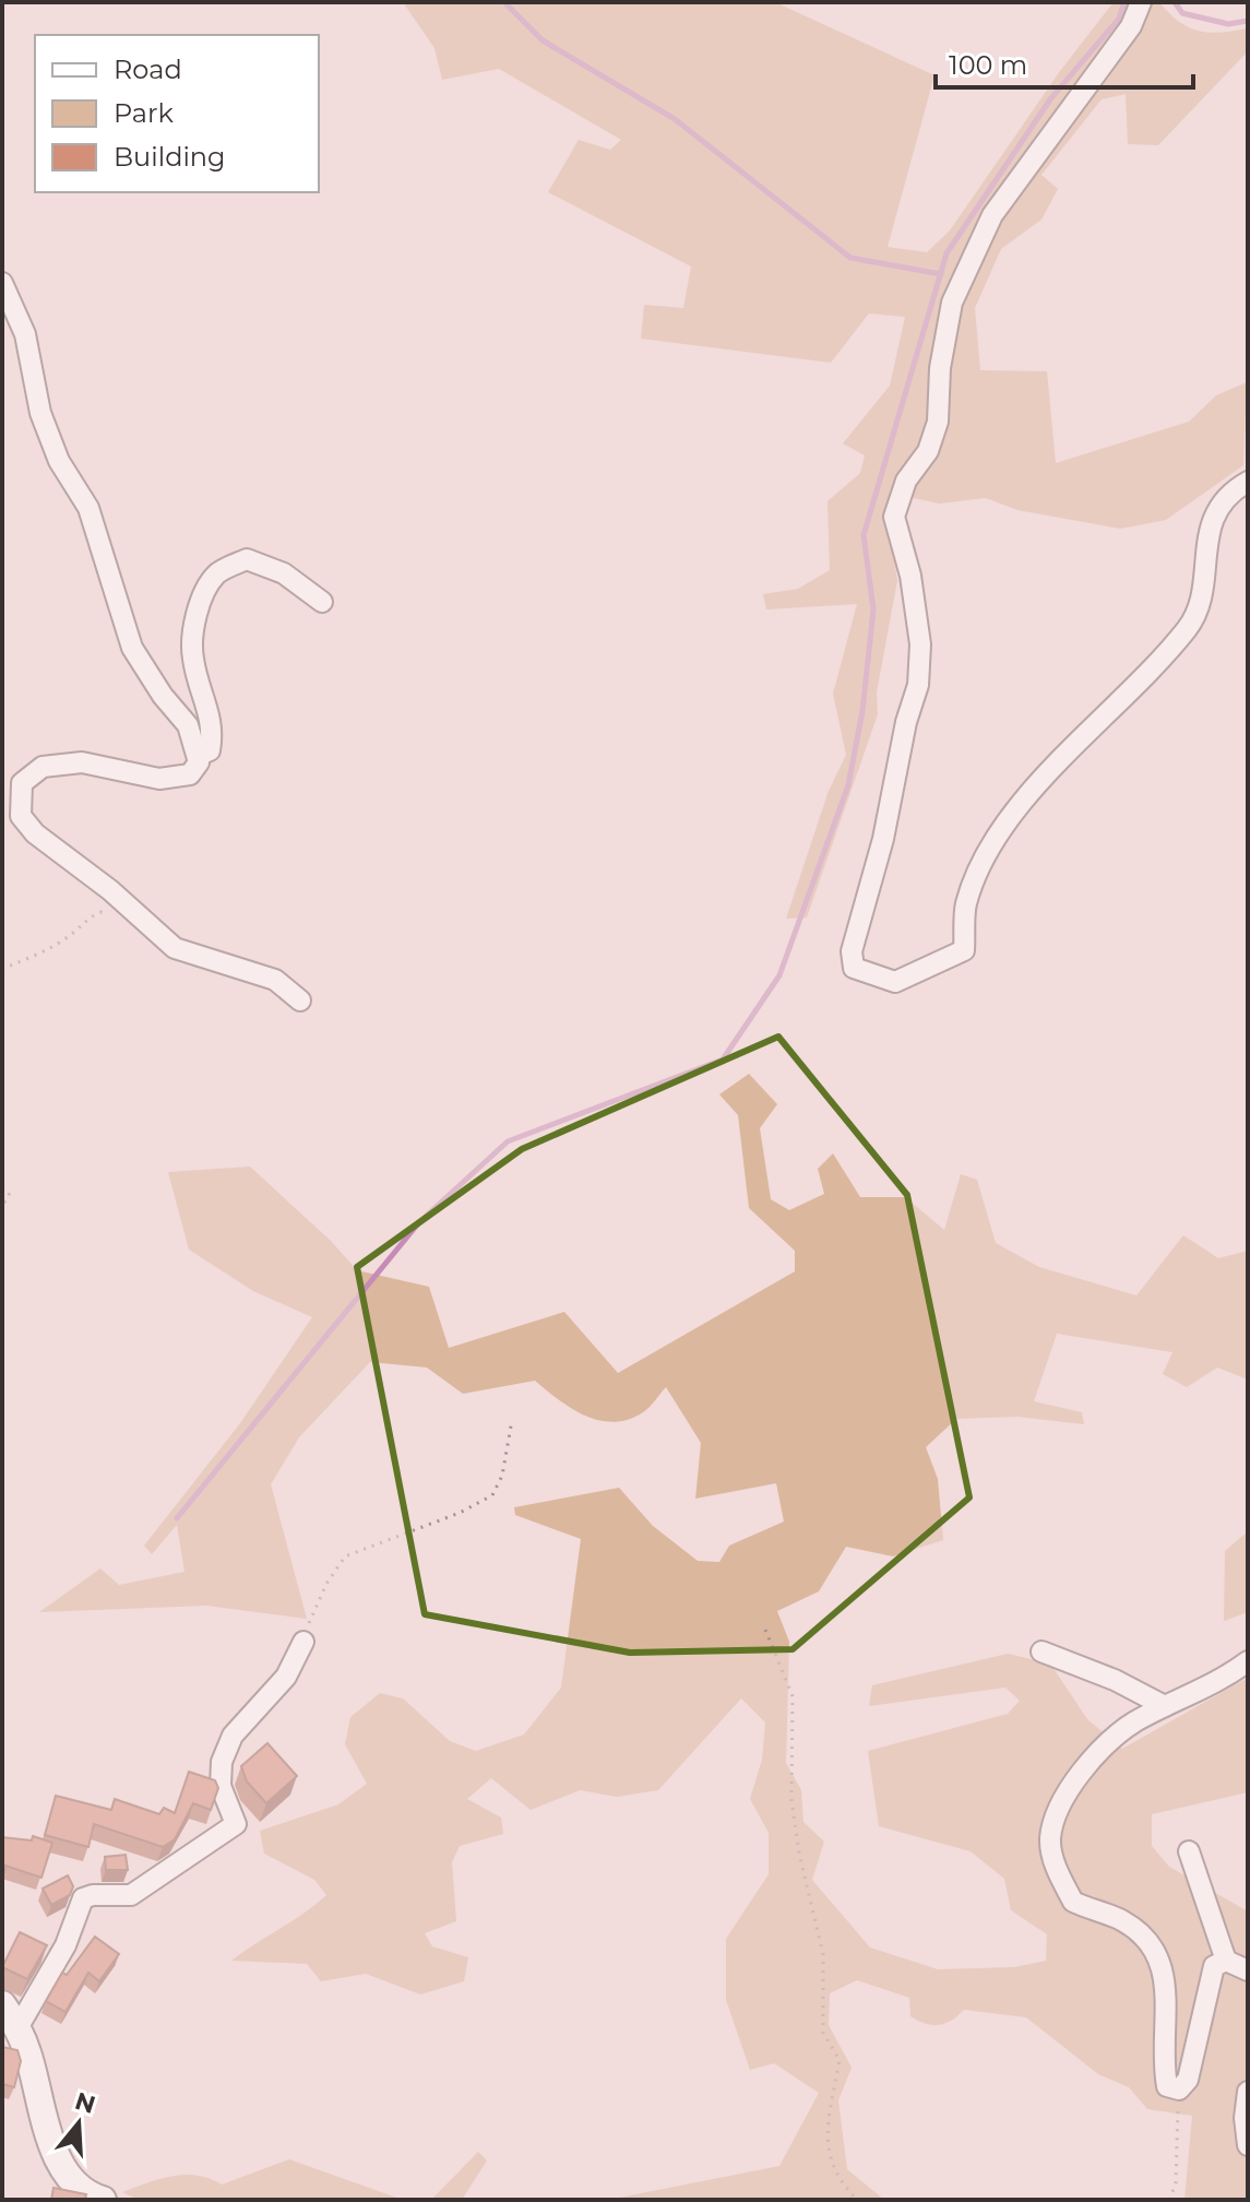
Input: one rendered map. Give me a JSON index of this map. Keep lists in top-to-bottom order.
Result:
{
  "legend": ["Road", "Park", "Building"],
  "scale_bar": "100 m",
  "north": "top"
}
